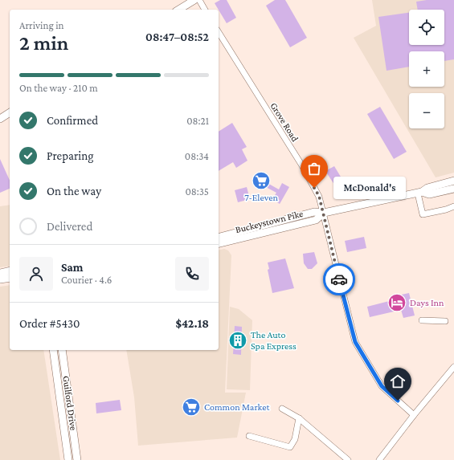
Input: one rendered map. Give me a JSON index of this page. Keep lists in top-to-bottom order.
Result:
{
  "streets": {
    "main road": ["Buckeystown Pike", "Guilford Drive"],
    "street": ["Grove Road"]
  },
  "crossings": [
    ["Grove Road", "Buckeystown Pike"]
  ],
  "places": {
    "supermarket": ["7-Eleven", "Common Market"],
    "other": ["McDonald's"],
    "hotel": ["Days Inn"],
    "building": ["The Auto Spa Express"]
  },
  "page": {
    "map_buttons": ["+", "−"],
    "heading": ["2 min", "Arriving in", "08:47–08:52"],
    "panel": [
      "Sam",
      "Courier · 4.6",
      "Order #5430",
      "$42.18"
    ],
    "bar": "On the way · 210 m",
    "list": [
      ["Confirmed", "08:21"],
      ["Preparing", "08:34"],
      ["On the way", "08:35"],
      "Delivered"
    ],
    "bubble": "McDonald's"
  }
}
